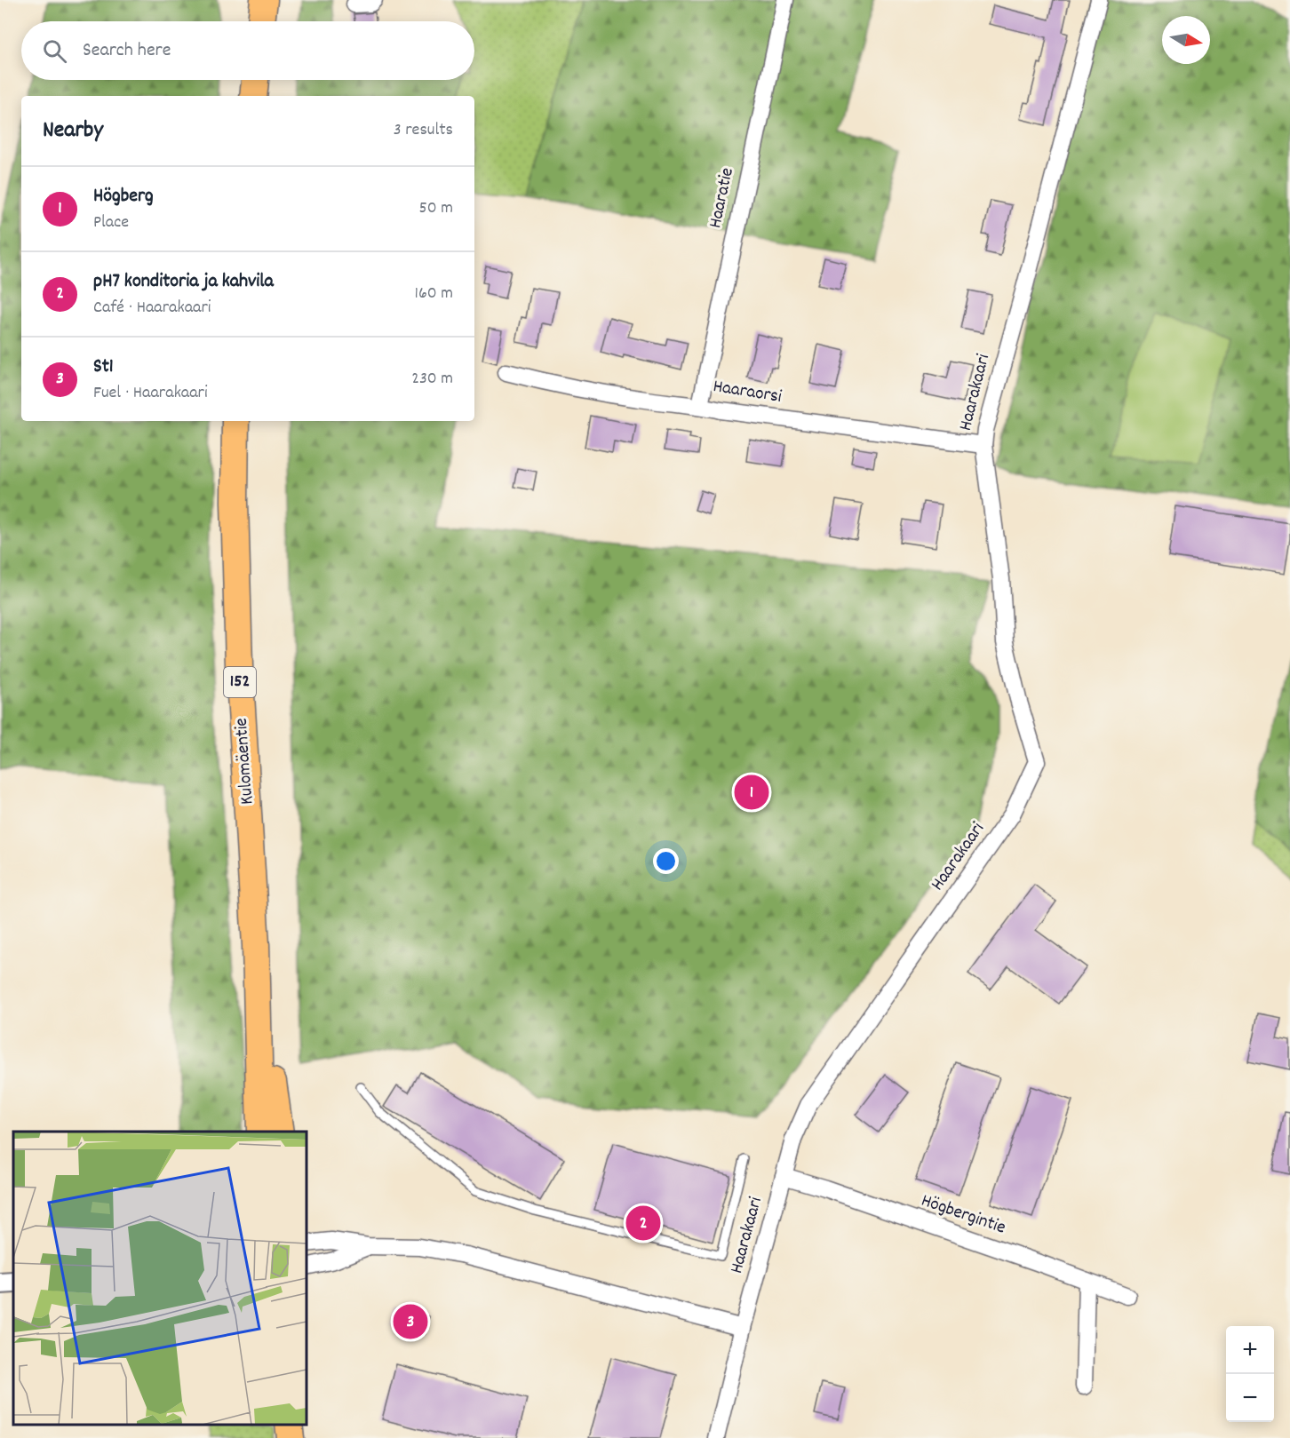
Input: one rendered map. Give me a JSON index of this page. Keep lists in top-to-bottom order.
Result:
{
  "streets": {
    "main road": ["152", "Kulomäentie"],
    "street": [
      "Haaratie",
      "Haaraorsi",
      "Haarakaari",
      "Högbergintie"
    ]
  },
  "crossings": [
    ["Haaratie", "Haaraorsi"],
    ["Haaraorsi", "Haarakaari"],
    ["Haarakaari", "Högbergintie"]
  ],
  "north": "right",
  "page": {
    "search": "Search here",
    "heading": ["Nearby", "3 results"],
    "list": [
      {
        "mark": "1",
        "name": "Högberg",
        "note": "Place",
        "value": "50 m"
      },
      {
        "mark": "2",
        "name": "pH7 konditoria ja kahvila",
        "note": "Café · Haarakaari",
        "value": "160 m"
      },
      {
        "mark": "3",
        "name": "St1",
        "note": "Fuel · Haarakaari",
        "value": "230 m"
      }
    ],
    "pins": ["1", "2", "3"],
    "map_buttons": ["+", "−"]
  }
}
